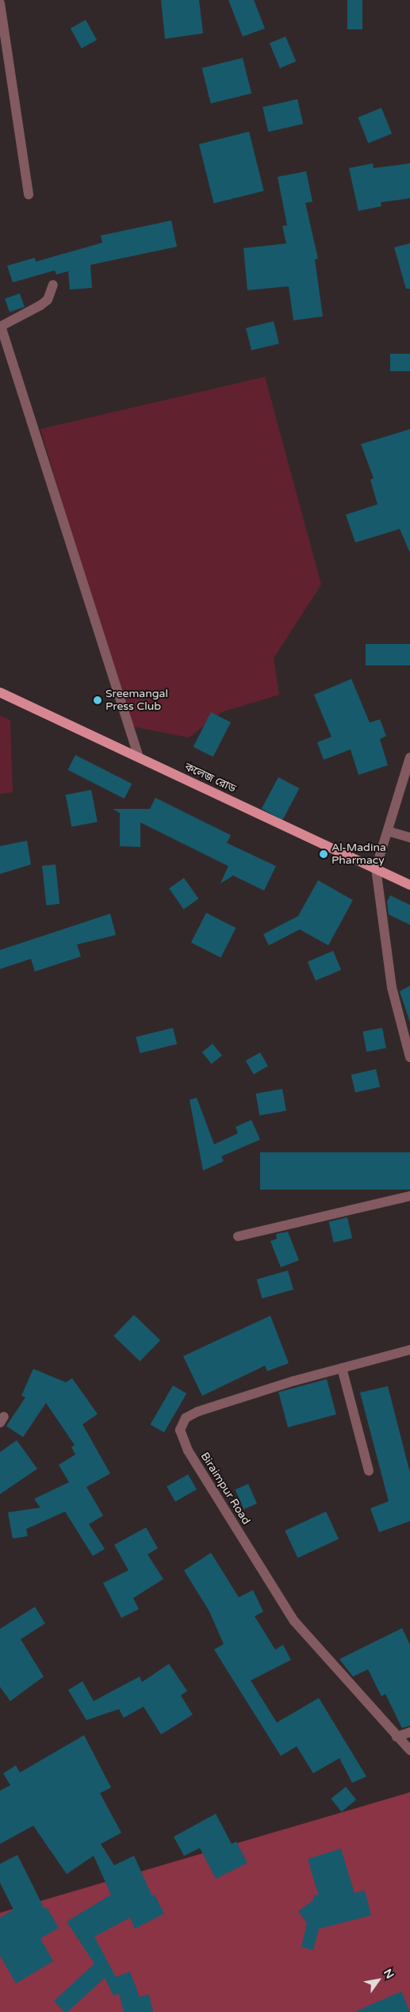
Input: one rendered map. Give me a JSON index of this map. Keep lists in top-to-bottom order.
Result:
{
  "streets": {
    "main road": ["কলেজ রোড"],
    "street": ["Biraimpur Road"]
  },
  "places": ["Sreemangal Press Club", "Al-Madina Pharmacy"],
  "north": "top right"
}
